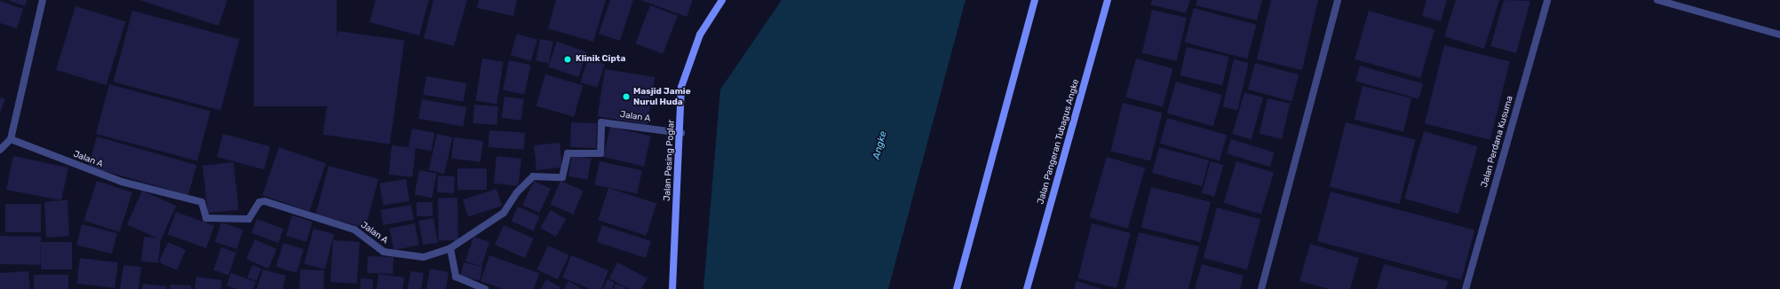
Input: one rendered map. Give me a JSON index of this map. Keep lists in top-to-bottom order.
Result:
{
  "streets": {
    "main road": ["Jalan Pangeran Tubagus Angke", "Jalan Pesing Poglar"],
    "street": ["Jalan A", "Jalan Perdana Kusuma"]
  },
  "crossings": [
    ["Jalan A", "Jalan Pesing Poglar"]
  ],
  "water": ["Angke"],
  "places": ["Klinik Cipta", "Masjid Jamie Nurul Huda"]
}
